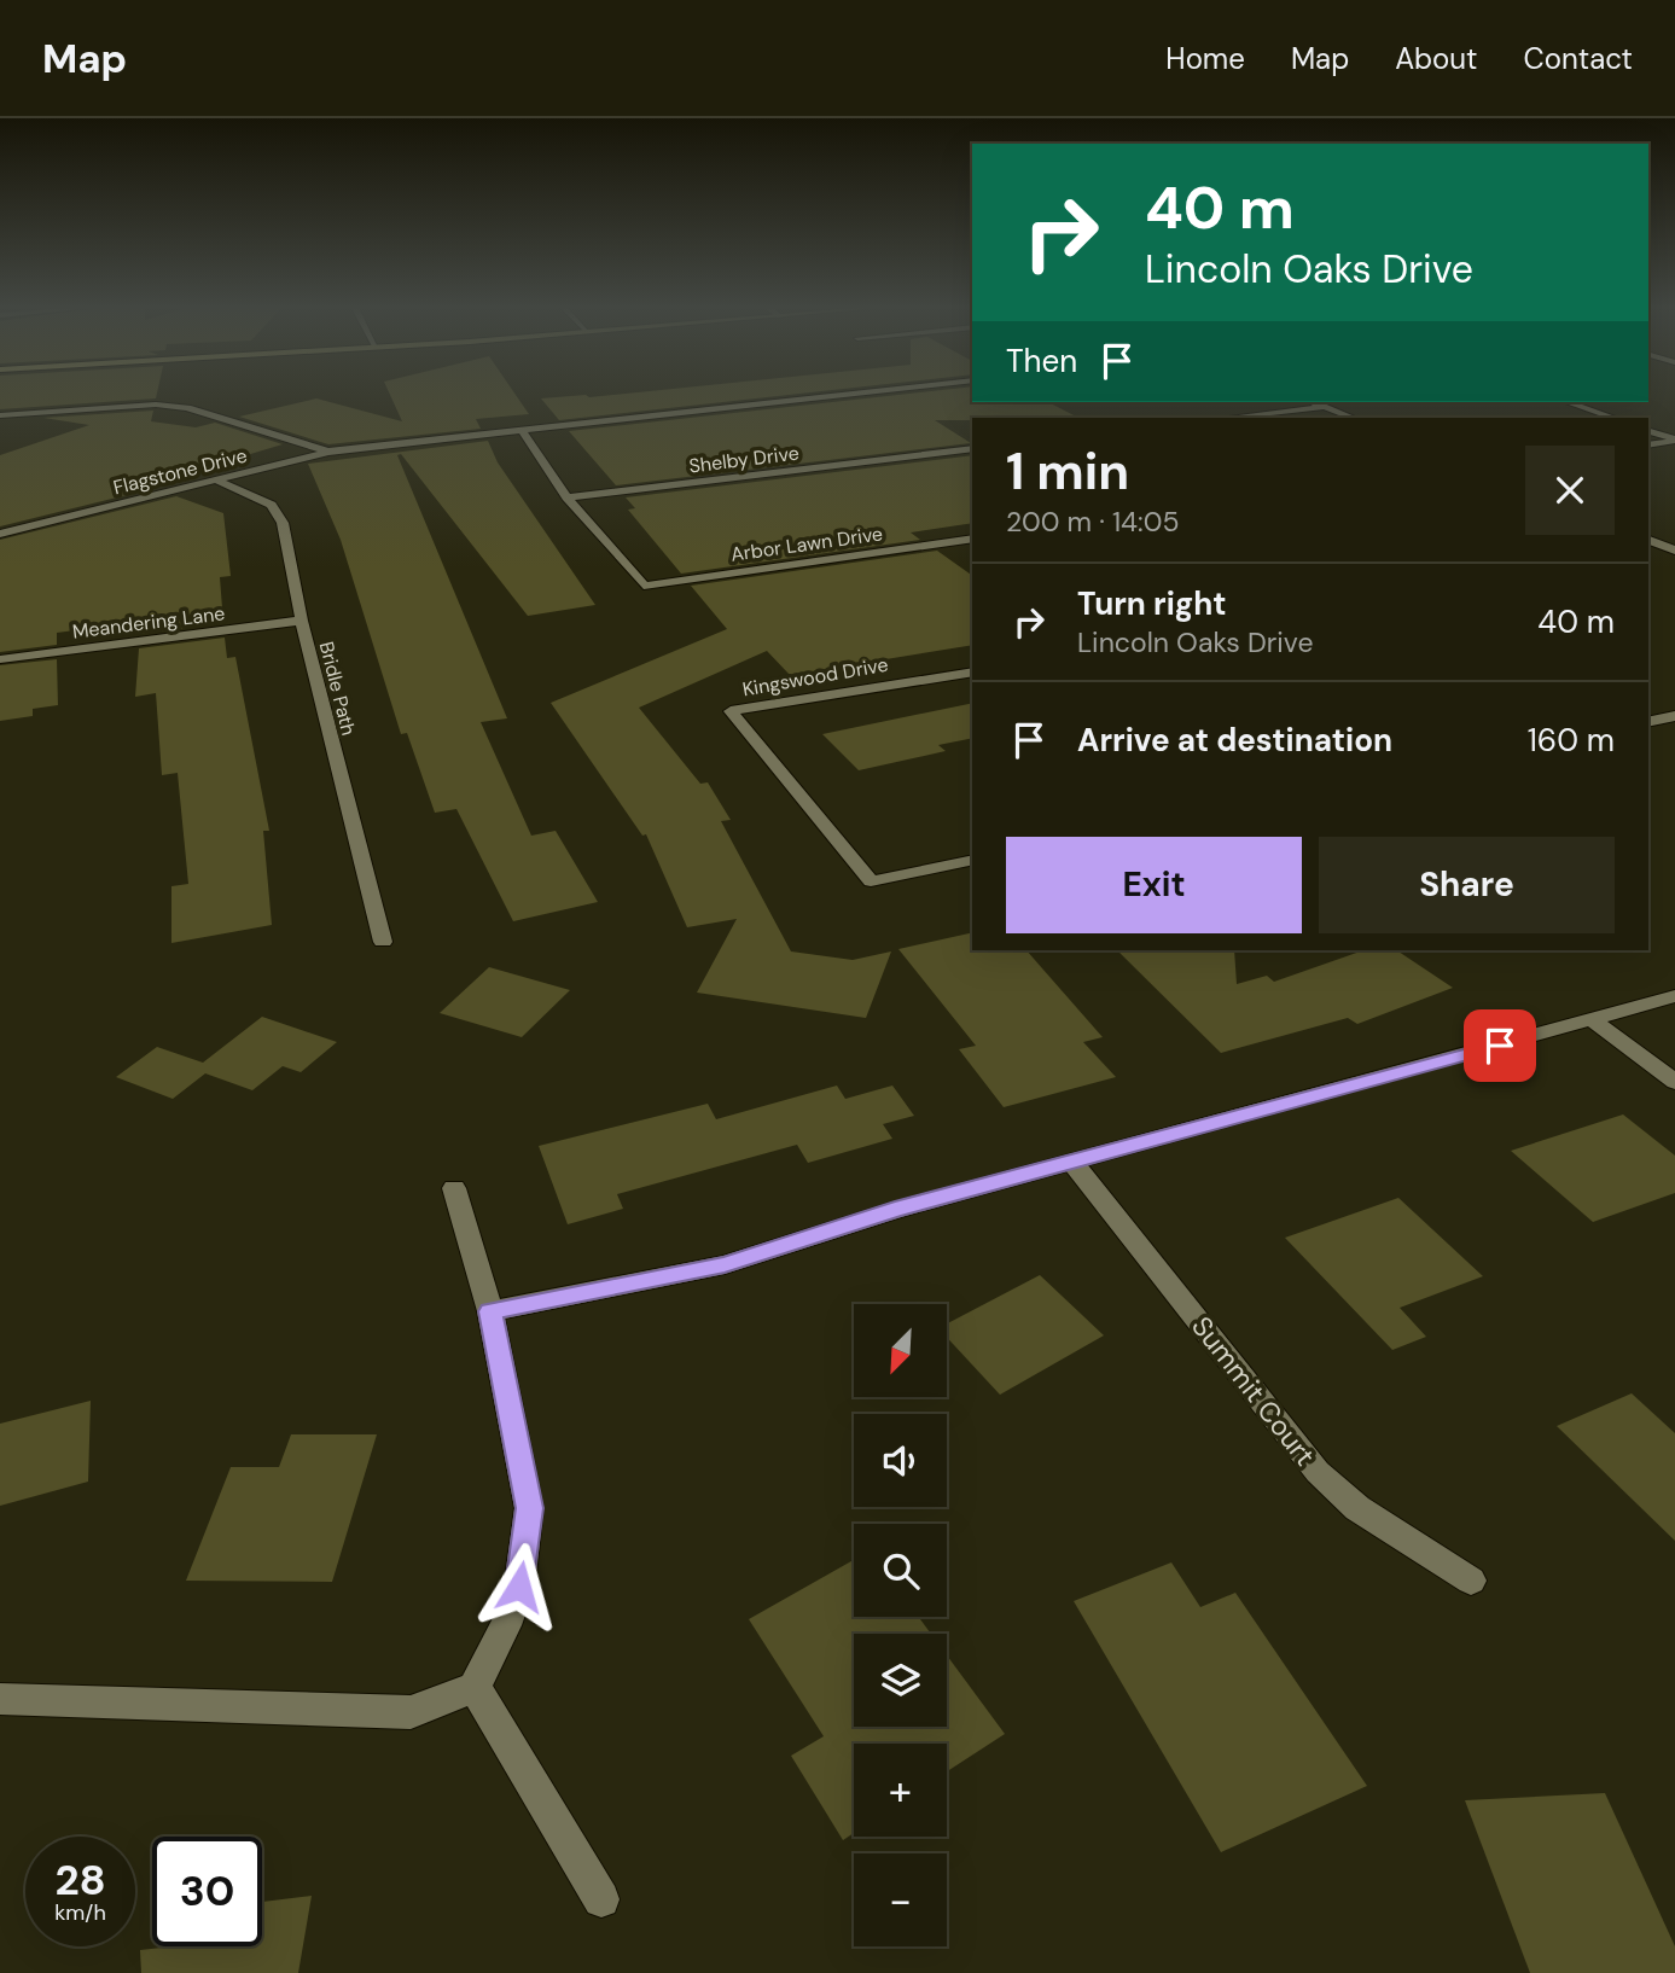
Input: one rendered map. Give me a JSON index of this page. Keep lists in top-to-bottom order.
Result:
{
  "streets": {
    "street": [
      "Shelby Drive",
      "Flagstone Drive",
      "Arbor Lawn Drive",
      "Meandering Lane",
      "Kingswood Drive",
      "Bridle Path",
      "Summit Court"
    ]
  },
  "crossings": [
    ["Shelby Drive", "Arbor Lawn Drive"],
    ["Flagstone Drive", "Bridle Path"],
    ["Meandering Lane", "Bridle Path"]
  ],
  "north": "bottom left",
  "page": {
    "header": "Map",
    "nav": [
      "Home",
      "Map",
      "About",
      "Contact"
    ],
    "turn": ["40 m", "Lincoln Oaks Drive"],
    "then": "Then",
    "heading": ["1 min", "200 m · 14:05"],
    "list": [
      {
        "name": "Turn right",
        "note": "Lincoln Oaks Drive",
        "value": "40 m"
      },
      {
        "name": "Arrive at destination",
        "value": "160 m"
      }
    ],
    "buttons": ["Exit", "Share"],
    "map_buttons": ["+", "−"],
    "speed": "28 km/h",
    "limit": "30"
  }
}
